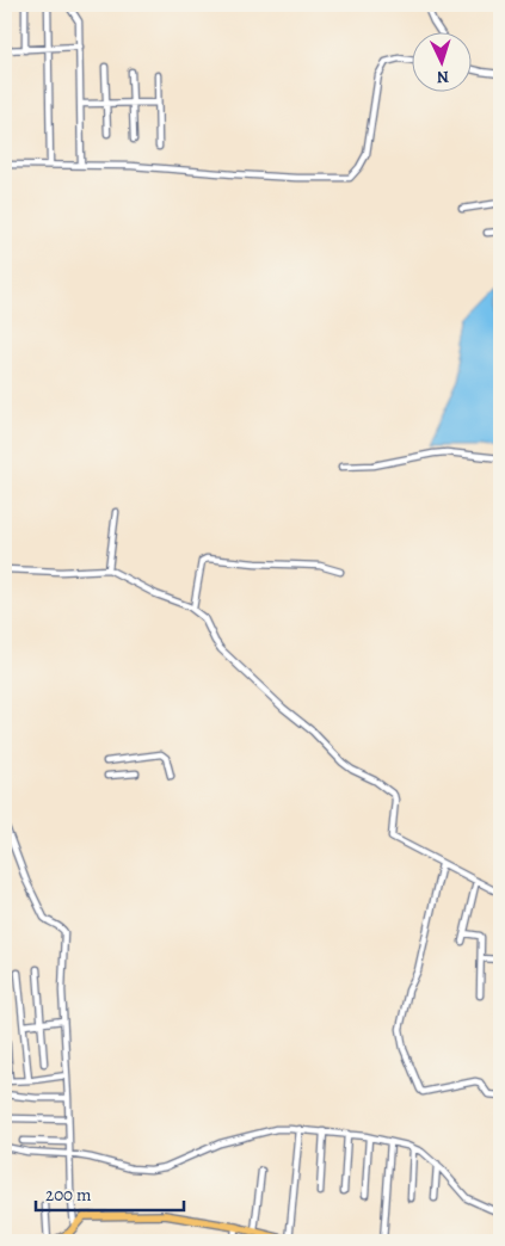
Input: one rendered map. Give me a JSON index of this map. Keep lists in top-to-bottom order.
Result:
{
  "scale_bar": "200 m",
  "north": "bottom"
}
